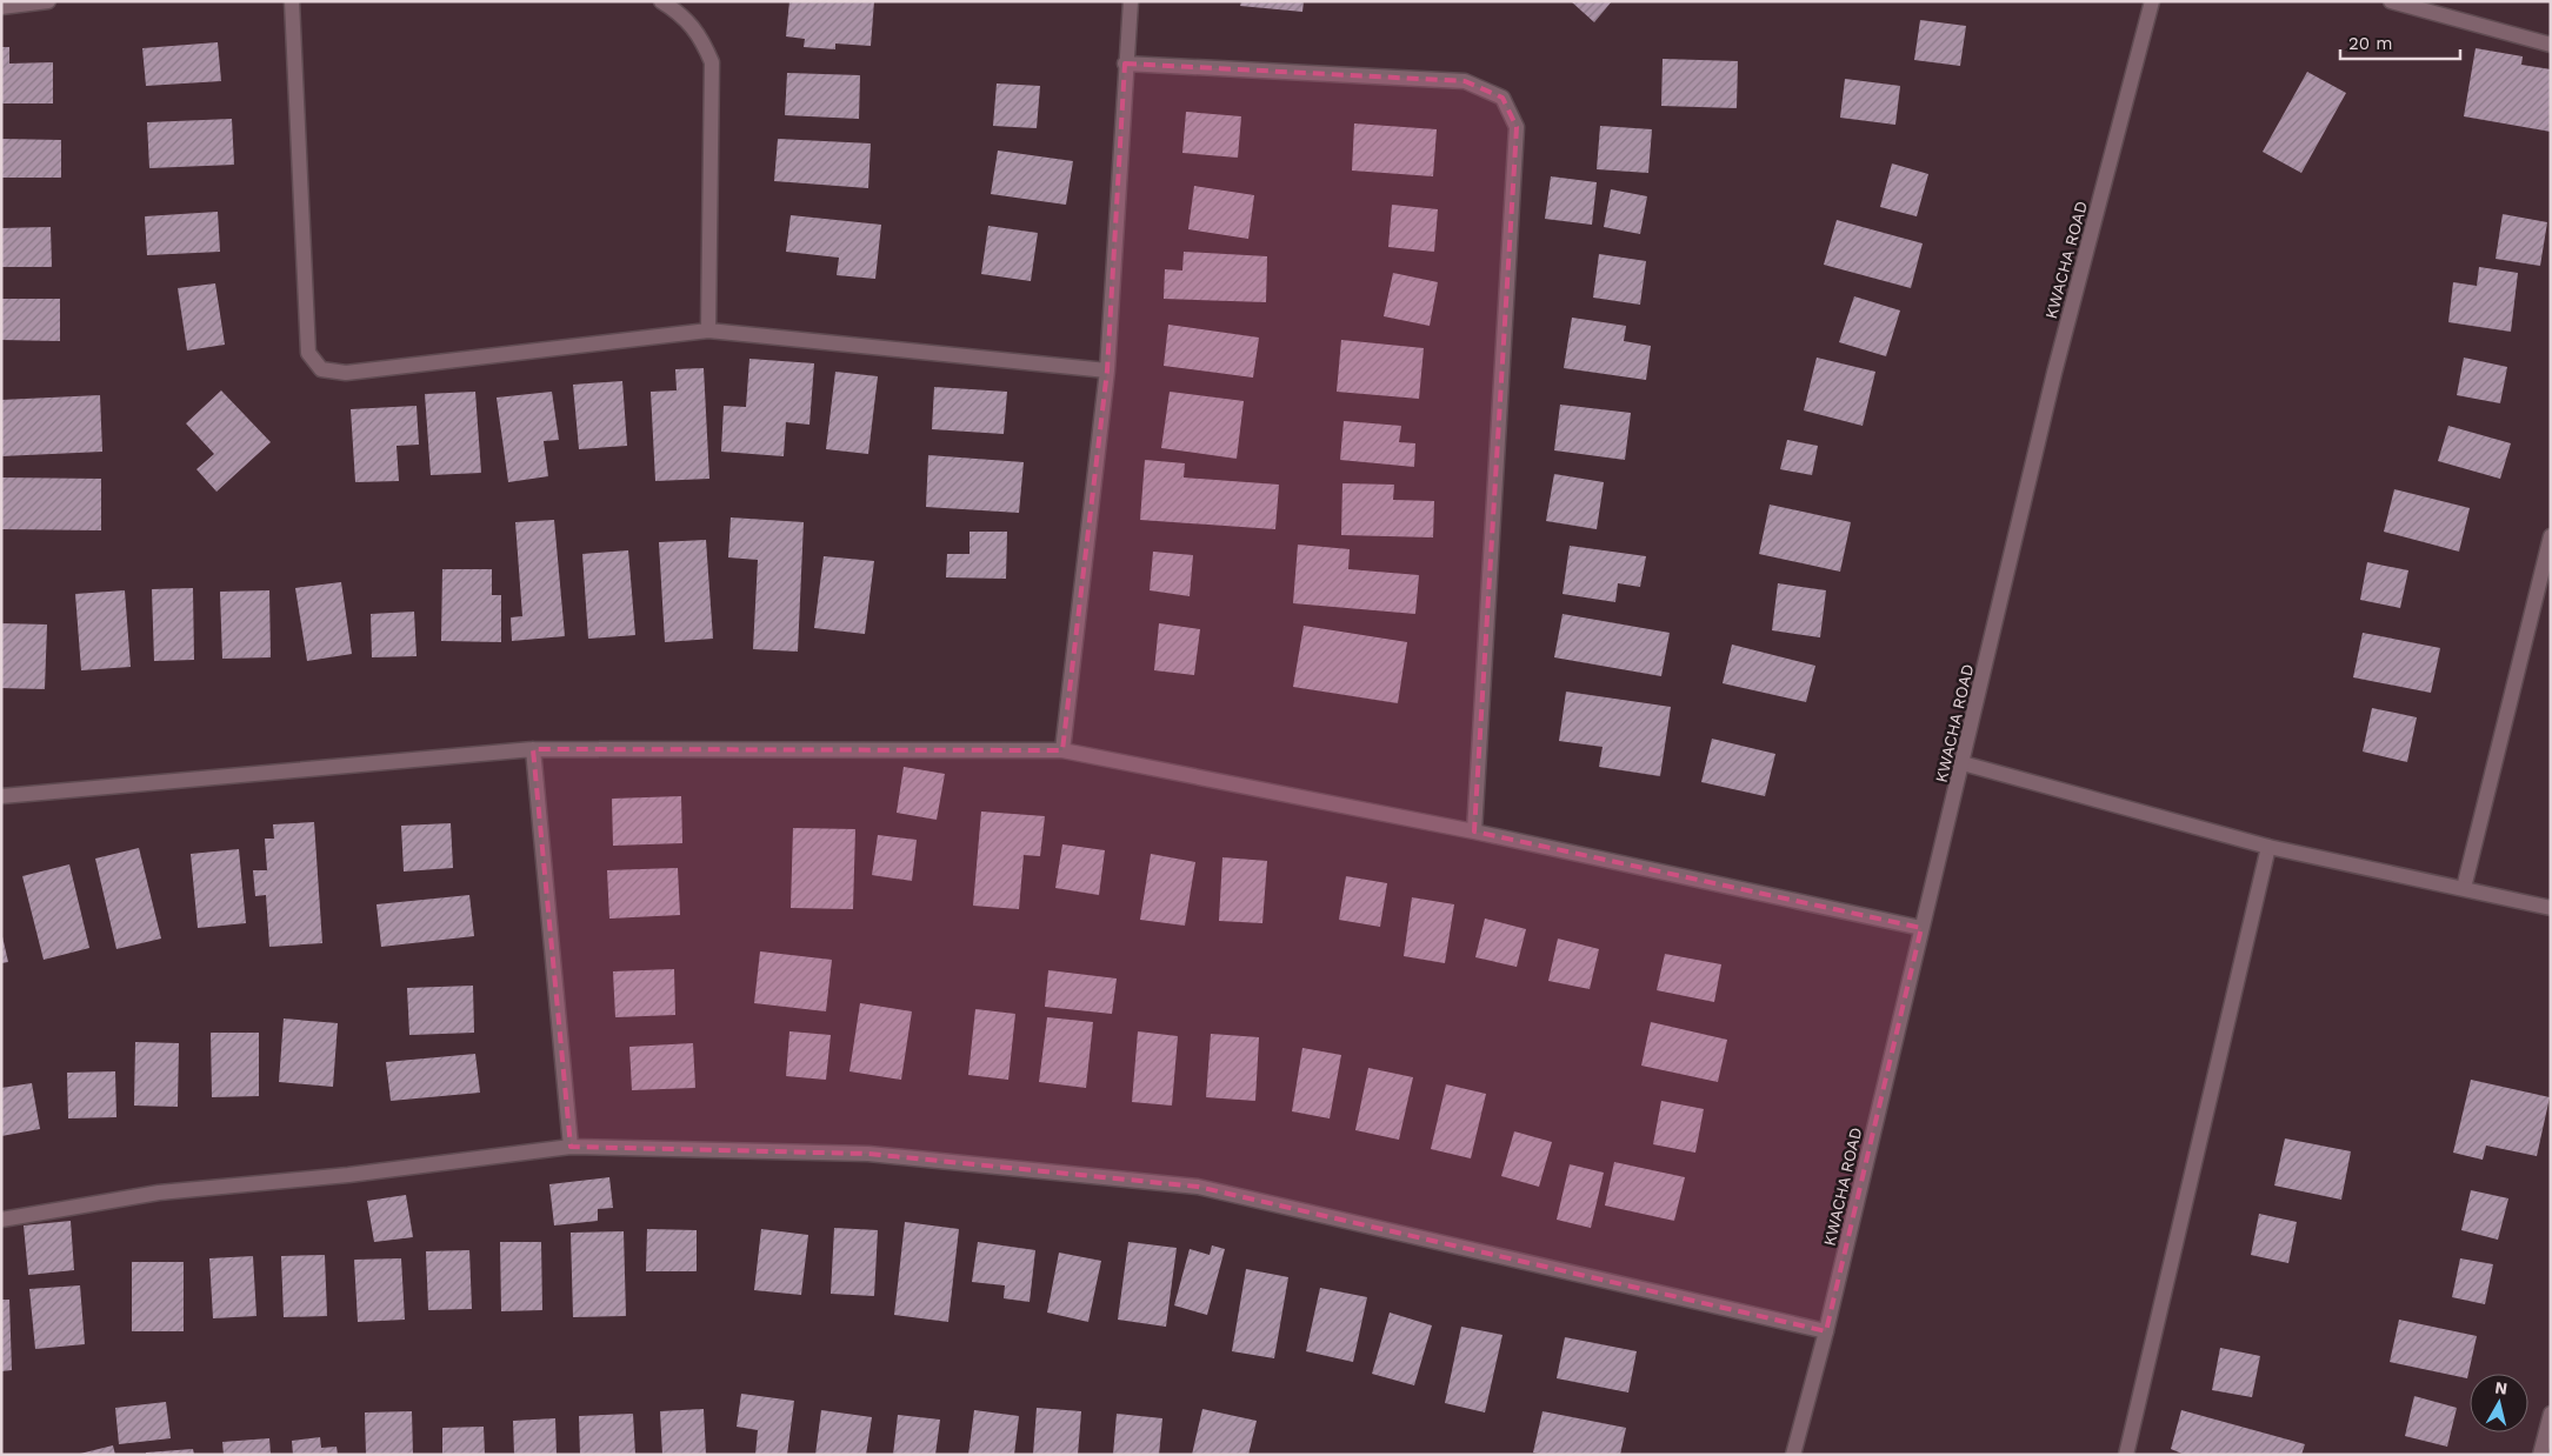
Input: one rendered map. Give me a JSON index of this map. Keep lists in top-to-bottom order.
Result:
{
  "streets": {
    "street": ["KWACHA ROAD"]
  },
  "scale_bar": "20 m",
  "north": "top"
}
